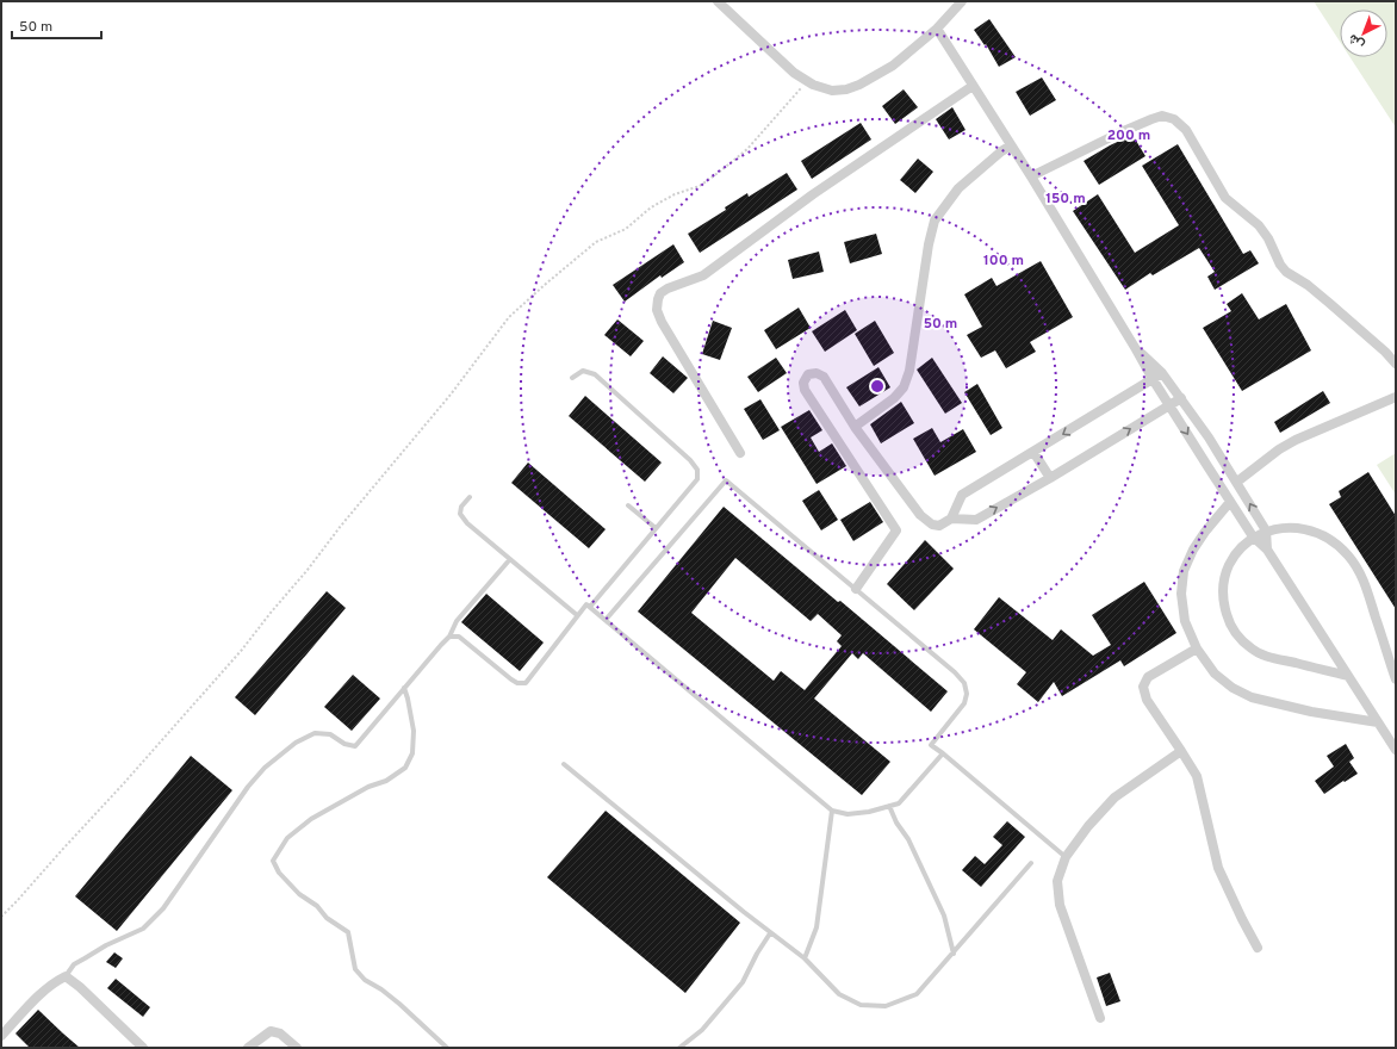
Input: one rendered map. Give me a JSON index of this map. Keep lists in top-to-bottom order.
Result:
{
  "scale_bar": "50 m",
  "north": "bottom left",
  "rings": [
    "200 m",
    "150 m",
    "100 m",
    "50 m"
  ]
}
